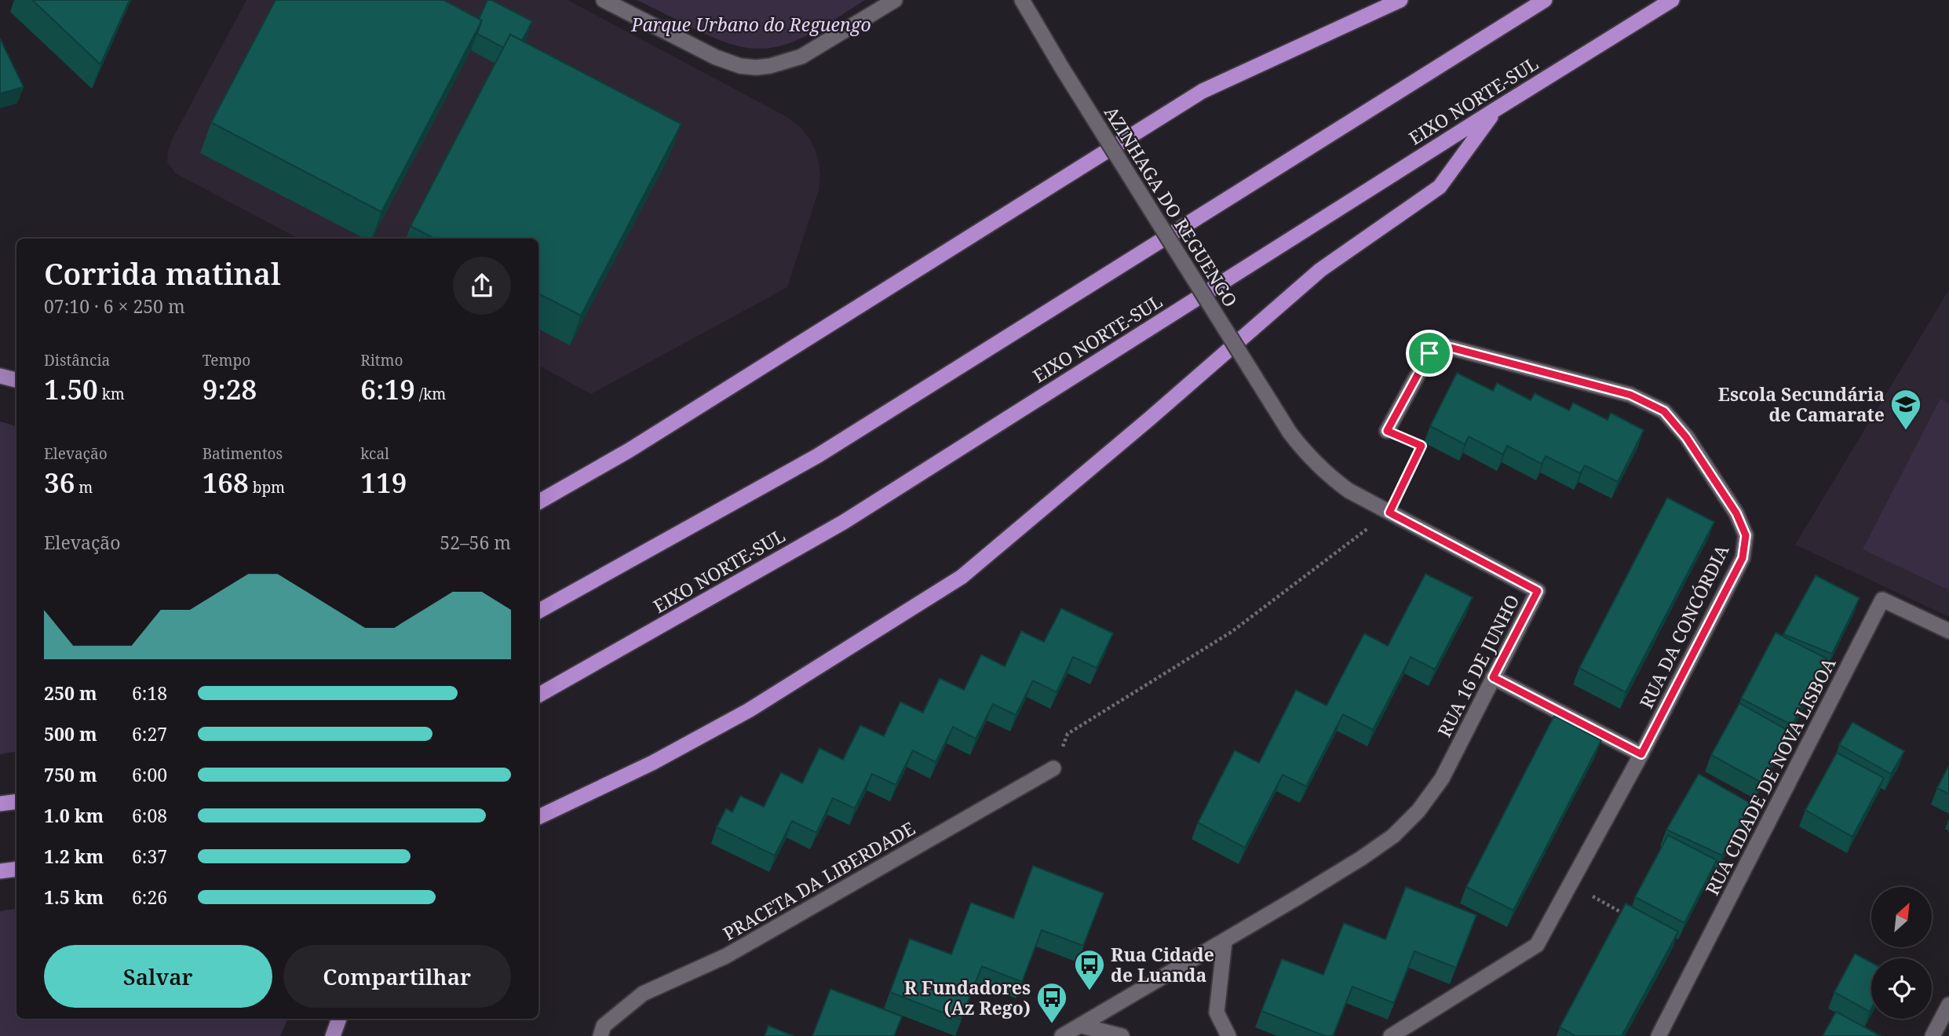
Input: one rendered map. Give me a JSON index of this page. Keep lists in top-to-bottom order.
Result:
{
  "streets": {
    "highway": ["EIXO NORTE-SUL"],
    "street": [
      "AZINHAGA DO REGUENGO",
      "RUA DA CONCÓRDIA",
      "RUA 16 DE JUNHO",
      "RUA CIDADE DE NOVA LISBOA",
      "PRACETA DA LIBERDADE"
    ]
  },
  "crossings": [
    ["AZINHAGA DO REGUENGO", "RUA 16 DE JUNHO"]
  ],
  "parks": ["Parque Urbano do Reguengo"],
  "places": {
    "school or university": ["Escola Secundária de Camarate"],
    "bus stop": ["Rua Cidade de Luanda", "R Fundadores (Az Rego)"]
  },
  "north": "top right",
  "page": {
    "heading": ["Corrida matinal", "07:10 · 6 × 250 m"],
    "stats": [
      ["Distância", "1.50 km"],
      ["Tempo", "9:28"],
      ["Ritmo", "6:19 /km"],
      ["Elevação", "36 m"],
      ["Batimentos", "168 bpm"],
      ["kcal", "119"]
    ],
    "chart": ["Elevação", "52–56 m"],
    "list": [
      {
        "name": "250 m",
        "note": "6:18"
      },
      {
        "name": "500 m",
        "note": "6:27"
      },
      {
        "name": "750 m",
        "note": "6:00"
      },
      {
        "name": "1.0 km",
        "note": "6:08"
      },
      {
        "name": "1.2 km",
        "note": "6:37"
      },
      {
        "name": "1.5 km",
        "note": "6:26"
      }
    ],
    "buttons": ["Salvar", "Compartilhar"]
  }
}
